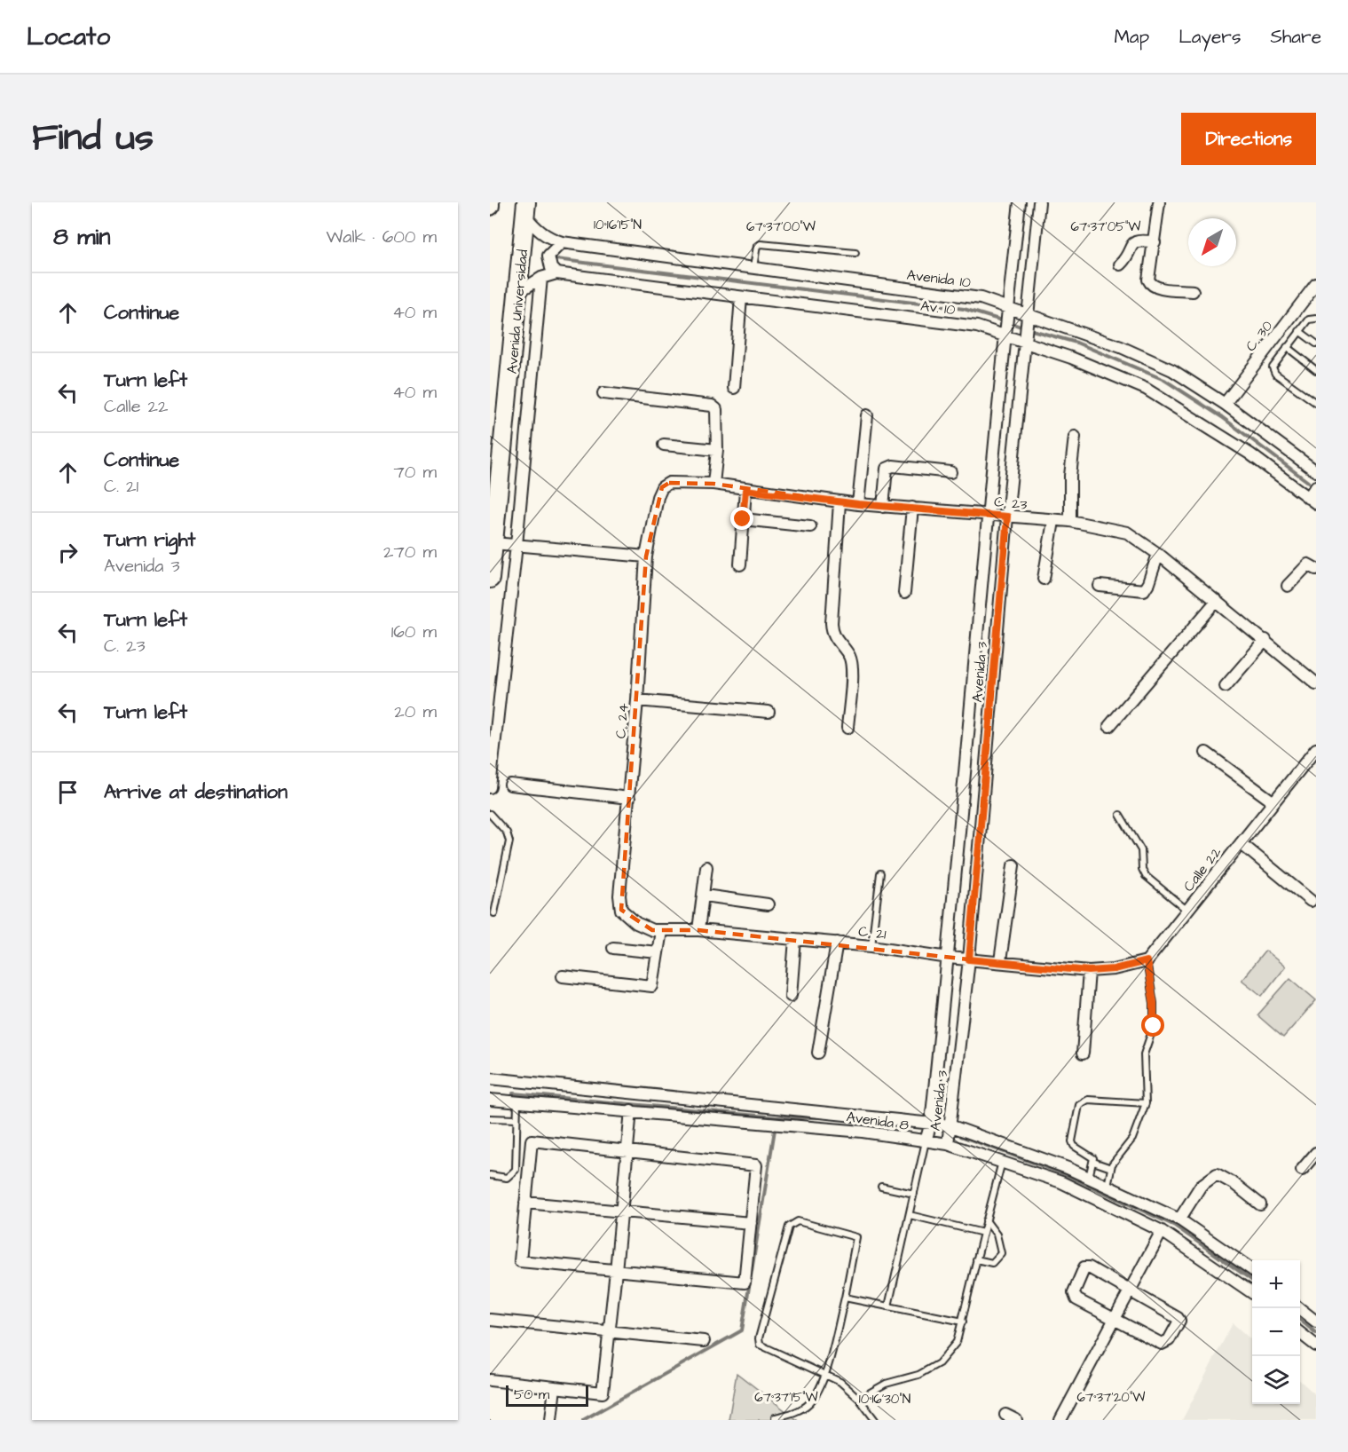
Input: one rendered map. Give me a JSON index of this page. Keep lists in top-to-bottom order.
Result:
{
  "streets": {
    "main road": ["Avenida Universidad"],
    "street": [
      "Avenida 10",
      "Av. 10",
      "C. 30",
      "C. 23",
      "Avenida 3",
      "C. 24",
      "Calle 22",
      "C. 21",
      "Avenida 8"
    ]
  },
  "crossings": [
    ["Avenida 10", "Avenida Universidad"],
    ["Avenida 10", "C. 30"],
    ["Avenida 10", "Avenida 3"],
    ["Av. 10", "Avenida Universidad"],
    ["Av. 10", "Avenida 3"],
    ["C. 23", "Avenida 3"],
    ["C. 23", "C. 24"],
    ["Avenida 3", "C. 21"],
    ["Avenida 3", "Avenida 8"],
    ["C. 24", "C. 21"]
  ],
  "scale_bar": "50 m",
  "north": "bottom left",
  "page": {
    "header": "Locato",
    "nav": ["Map", "Layers", "Share"],
    "title": "Find us",
    "buttons": "Directions",
    "heading": ["8 min", "Walk · 600 m"],
    "list": [
      ["Continue", "40 m"],
      ["Turn left", "Calle 22", "40 m"],
      ["Continue", "C. 21", "70 m"],
      ["Turn right", "Avenida 3", "270 m"],
      ["Turn left", "C. 23", "160 m"],
      ["Turn left", "20 m"],
      "Arrive at destination"
    ],
    "map_buttons": ["+", "−"],
    "scale": "50 m"
  },
  "coordinates": [
    "10°16'15\"N",
    "67°37'00\"W",
    "67°37'05\"W",
    "67°37'15\"W",
    "67°37'20\"W",
    "10°16'30\"N"
  ]
}
